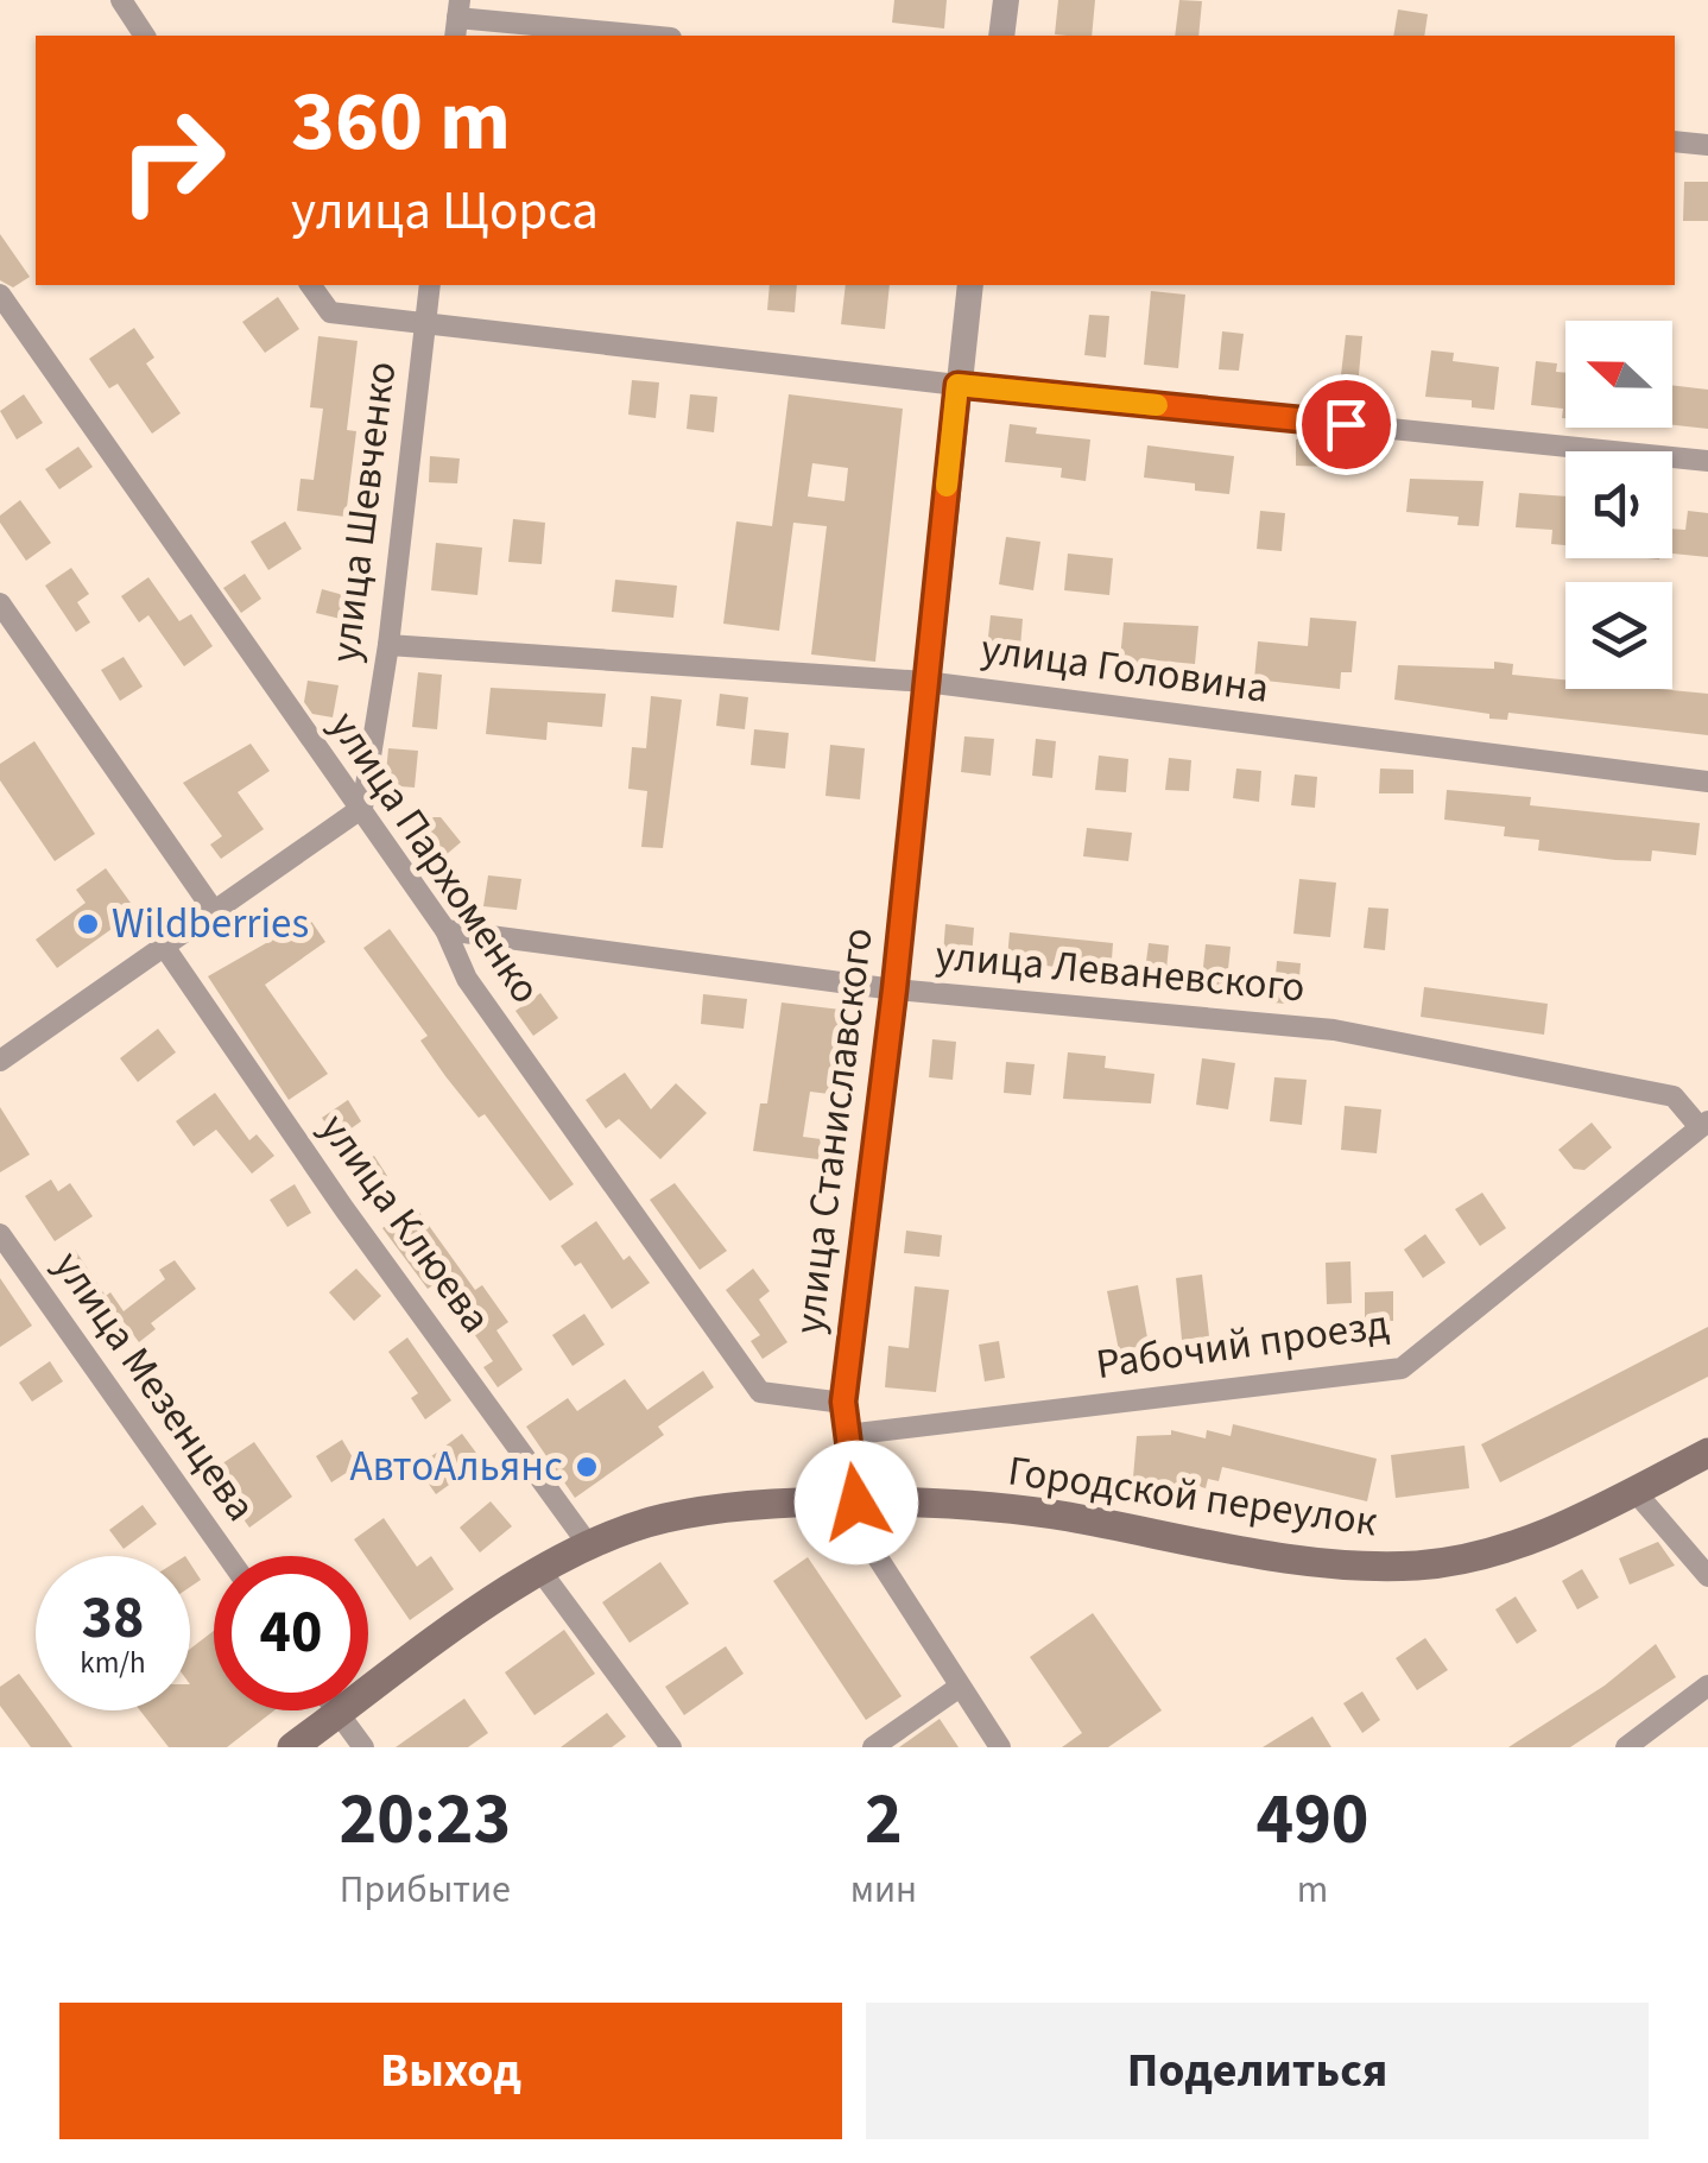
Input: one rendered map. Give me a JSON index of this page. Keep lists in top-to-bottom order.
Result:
{
  "streets": {
    "main road": ["Городской переулок"],
    "street": [
      "улица Шевченко",
      "улица Головина",
      "улица Пархоменко",
      "улица Леваневского",
      "улица Станиславского",
      "улица Клюева",
      "Рабочий проезд",
      "улица Мезенцева"
    ]
  },
  "crossings": [
    ["улица Шевченко", "улица Головина"],
    ["улица Шевченко", "улица Пархоменко"],
    ["улица Головина", "улица Станиславского"],
    ["улица Пархоменко", "улица Леваневского"],
    ["улица Пархоменко", "улица Станиславского"],
    ["улица Леваневского", "улица Станиславского"],
    ["улица Леваневского", "Рабочий проезд"],
    ["улица Станиславского", "Рабочий проезд"],
    ["улица Станиславского", "Городской переулок"]
  ],
  "places": ["Wildberries", "АвтоАльянс"],
  "north": "left",
  "page": {
    "turn": ["360 m", "улица Щорса"],
    "speed": "38 km/h",
    "limit": "40",
    "eta": [
      "20:23",
      "Прибытие",
      "2",
      "мин",
      "490",
      "m"
    ],
    "buttons": ["Выход", "Поделиться"]
  }
}
